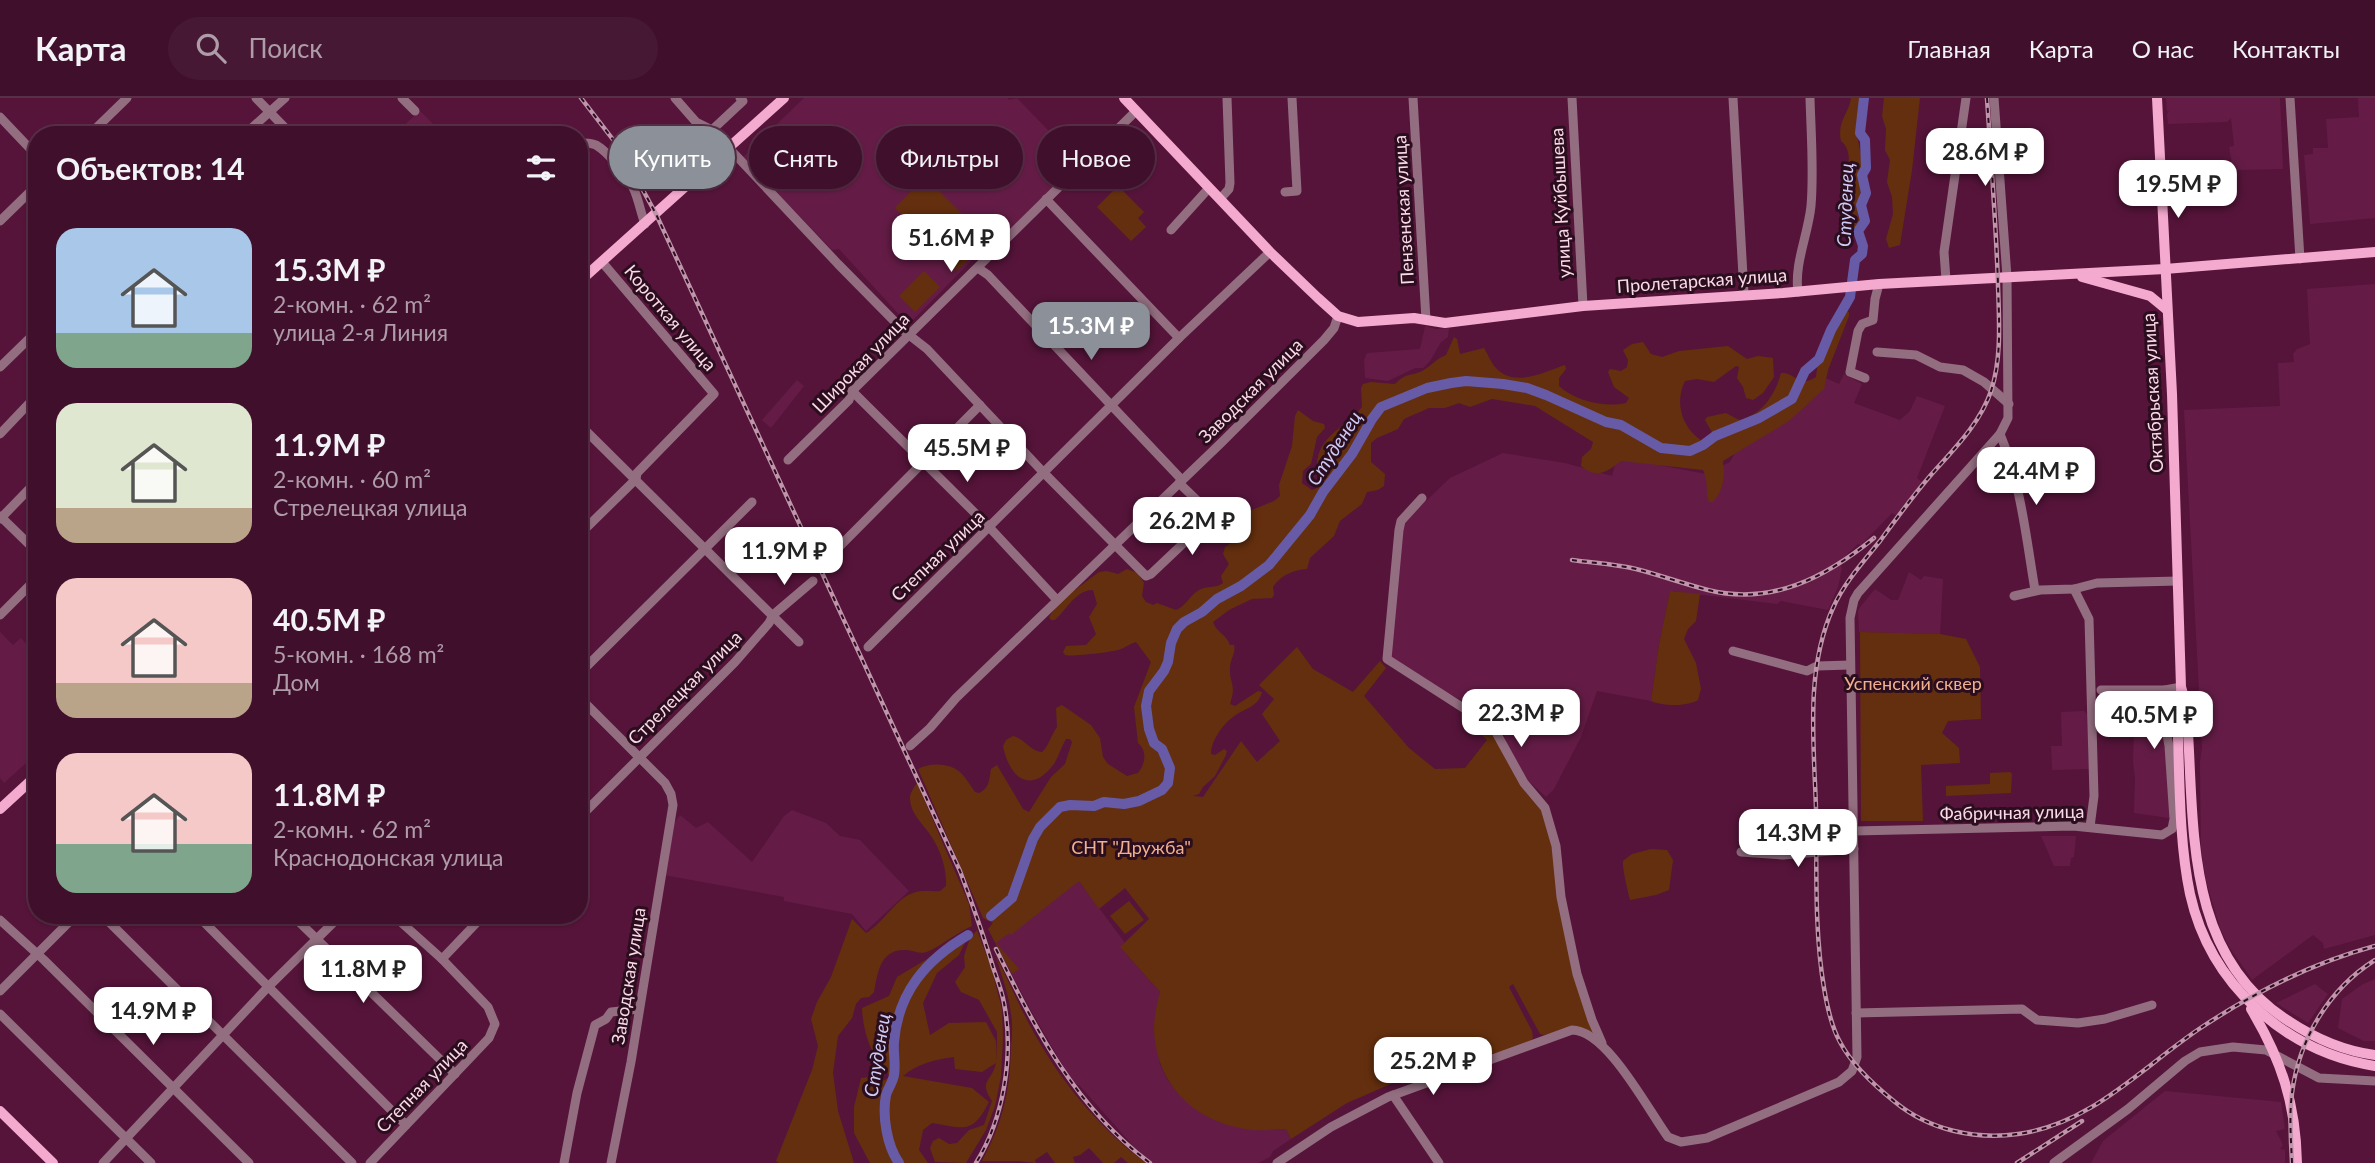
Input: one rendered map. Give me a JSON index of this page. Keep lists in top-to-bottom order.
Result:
{
  "streets": {
    "main road": ["Пролетарская улица", "Октябрьская улица"],
    "street": [
      "улица Куйбышева",
      "Пензенская улица",
      "Короткая улица",
      "Широкая улица",
      "Заводская улица",
      "Степная улица",
      "Стрелецкая улица",
      "Фабричная улица"
    ]
  },
  "crossings": [
    ["улица Куйбышева", "Пролетарская улица"],
    ["Пензенская улица", "Пролетарская улица"],
    ["Пролетарская улица", "Заводская улица"],
    ["Пролетарская улица", "Октябрьская улица"],
    ["Заводская улица", "Стрелецкая улица"]
  ],
  "water": ["Студенец"],
  "parks": ["Успенский сквер", "СНТ \"Дружба\""],
  "page": {
    "header": "Карта",
    "search": "Поиск",
    "nav": [
      "Главная",
      "Карта",
      "О нас",
      "Контакты"
    ],
    "chip": [
      "Купить",
      "Снять",
      "Фильтры",
      "Новое"
    ],
    "heading": "Объектов: 14",
    "price": [
      "28.6M ₽",
      "19.5M ₽",
      "51.6M ₽",
      "15.3M ₽",
      "45.5M ₽",
      "24.4M ₽",
      "26.2M ₽",
      "11.9M ₽",
      "22.3M ₽",
      "40.5M ₽",
      "14.3M ₽",
      "11.8M ₽",
      "14.9M ₽",
      "25.2M ₽"
    ],
    "list": [
      {
        "name": "15.3M ₽",
        "note": "2-комн. · 62 m² · улица 2-я Линия"
      },
      {
        "name": "11.9M ₽",
        "note": "2-комн. · 60 m² · Стрелецкая улица"
      },
      {
        "name": "40.5M ₽",
        "note": "5-комн. · 168 m² · Дом"
      },
      {
        "name": "11.8M ₽",
        "note": "2-комн. · 62 m² · Краснодонская улица"
      }
    ]
  }
}
